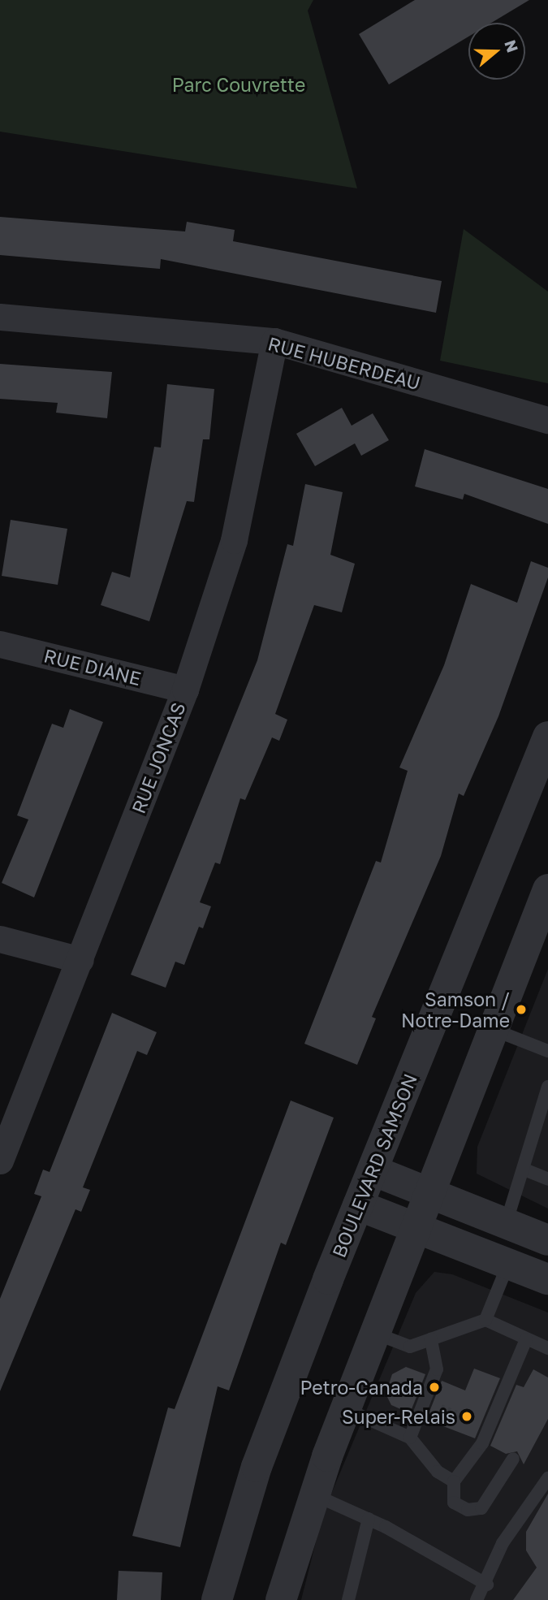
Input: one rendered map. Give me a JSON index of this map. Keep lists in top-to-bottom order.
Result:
{
  "streets": {
    "street": [
      "RUE HUBERDEAU",
      "RUE DIANE",
      "RUE JONCAS",
      "BOULEVARD SAMSON"
    ]
  },
  "crossings": [
    ["RUE HUBERDEAU", "RUE JONCAS"],
    ["RUE DIANE", "RUE JONCAS"]
  ],
  "parks": ["Parc Couvrette"],
  "places": ["Samson / Notre-Dame", "Petro-Canada", "Super-Relais"],
  "north": "right"
}
